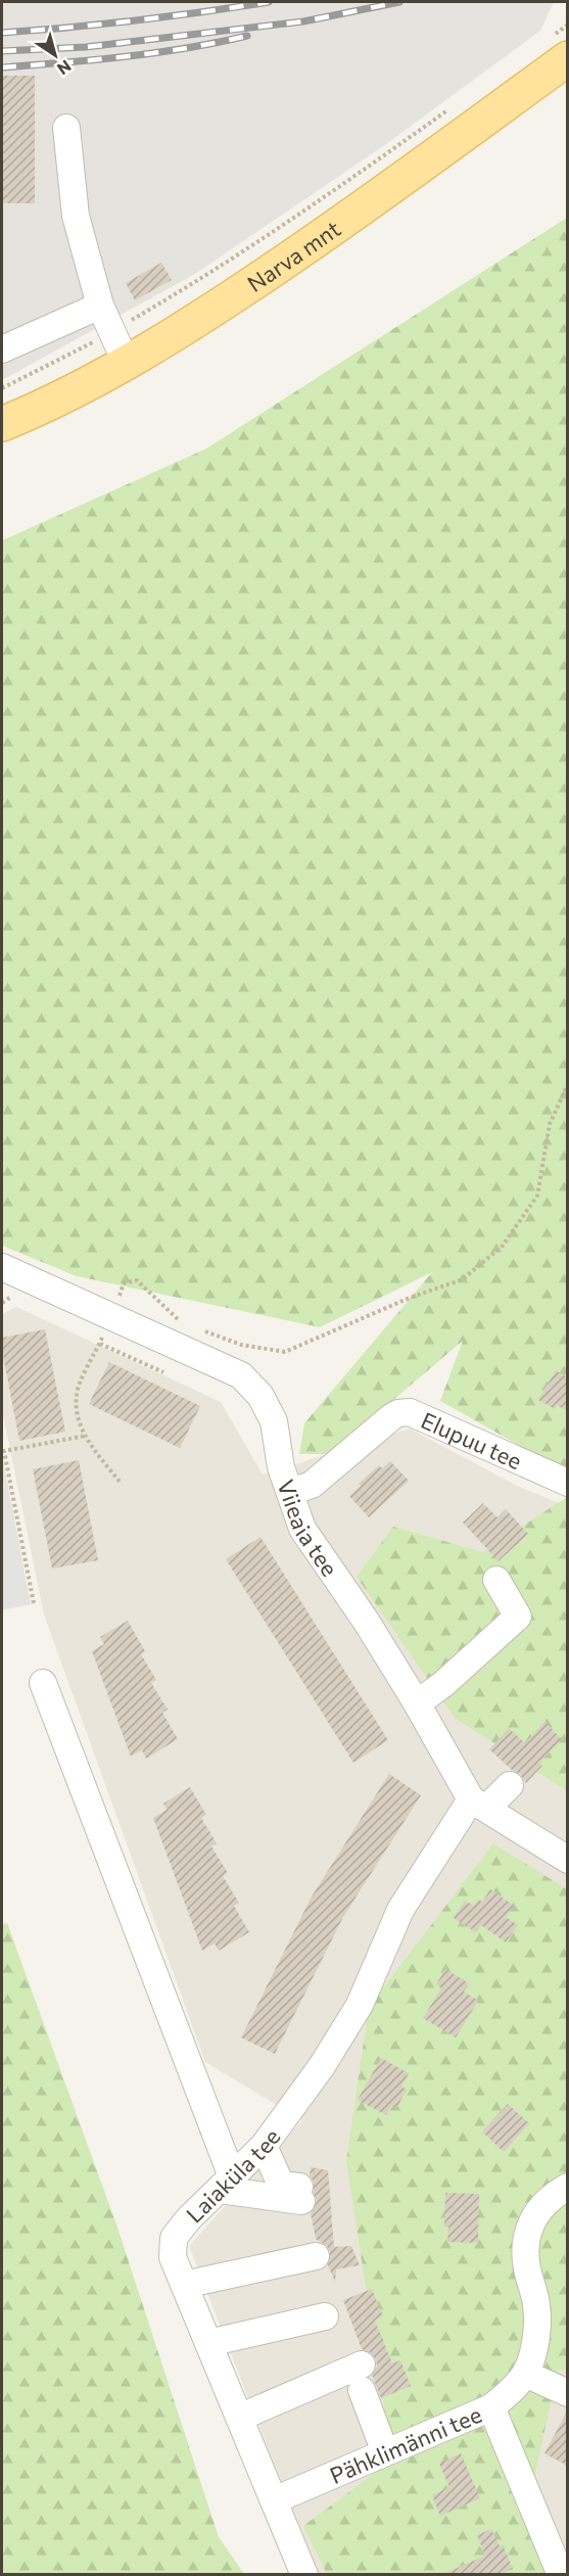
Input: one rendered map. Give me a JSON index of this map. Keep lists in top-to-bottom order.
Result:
{
  "streets": {
    "main road": ["Narva mnt"],
    "street": [
      "Elupuu tee",
      "Viieaia tee",
      "Laiaküla tee",
      "Pähklimänni tee"
    ]
  },
  "crossings": [
    ["Elupuu tee", "Viieaia tee"],
    ["Viieaia tee", "Laiaküla tee"],
    ["Laiaküla tee", "Pähklimänni tee"]
  ],
  "north": "bottom right"
}
